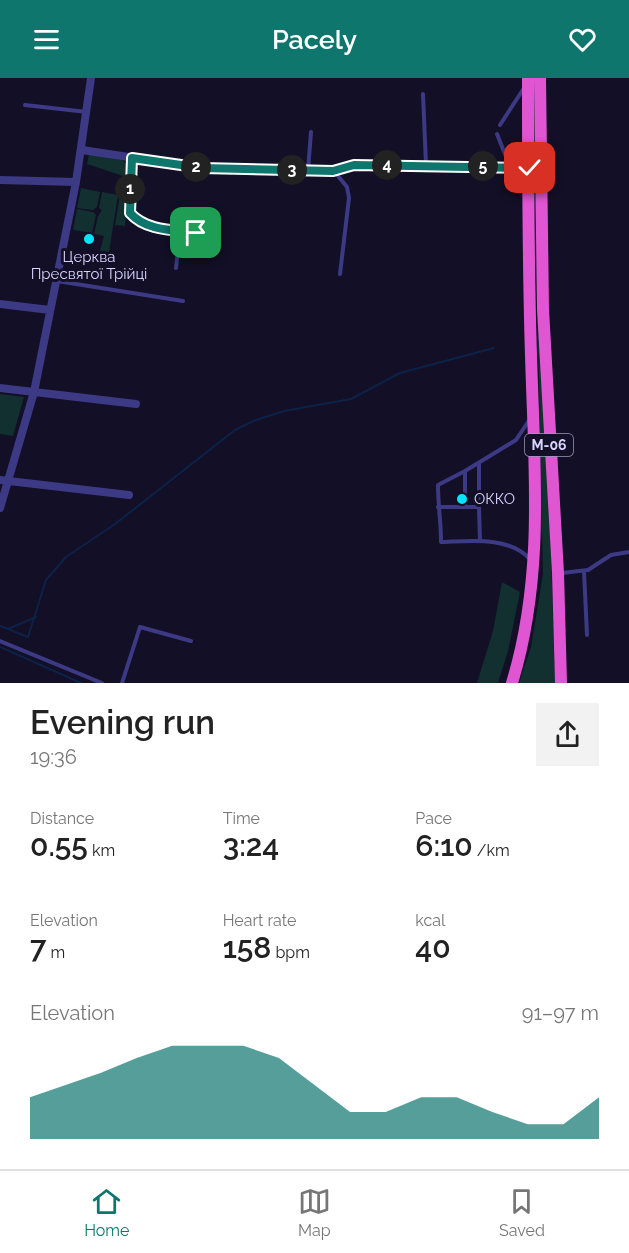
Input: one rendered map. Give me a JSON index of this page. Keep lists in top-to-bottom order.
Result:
{
  "streets": {
    "highway": ["М-06"]
  },
  "places": ["Церква Пресвятої Трійці", "ОККО"],
  "page": {
    "header": "Pacely",
    "pins": [
      "4",
      "5",
      "2",
      "3",
      "1"
    ],
    "heading": ["Evening run", "19:36"],
    "stats": [
      ["Distance", "0.55 km"],
      ["Time", "3:24"],
      ["Pace", "6:10 /km"],
      ["Elevation", "7 m"],
      ["Heart rate", "158 bpm"],
      ["kcal", "40"]
    ],
    "chart": ["Elevation", "91–97 m"],
    "tabs": ["Home", "Map", "Saved"]
  }
}
